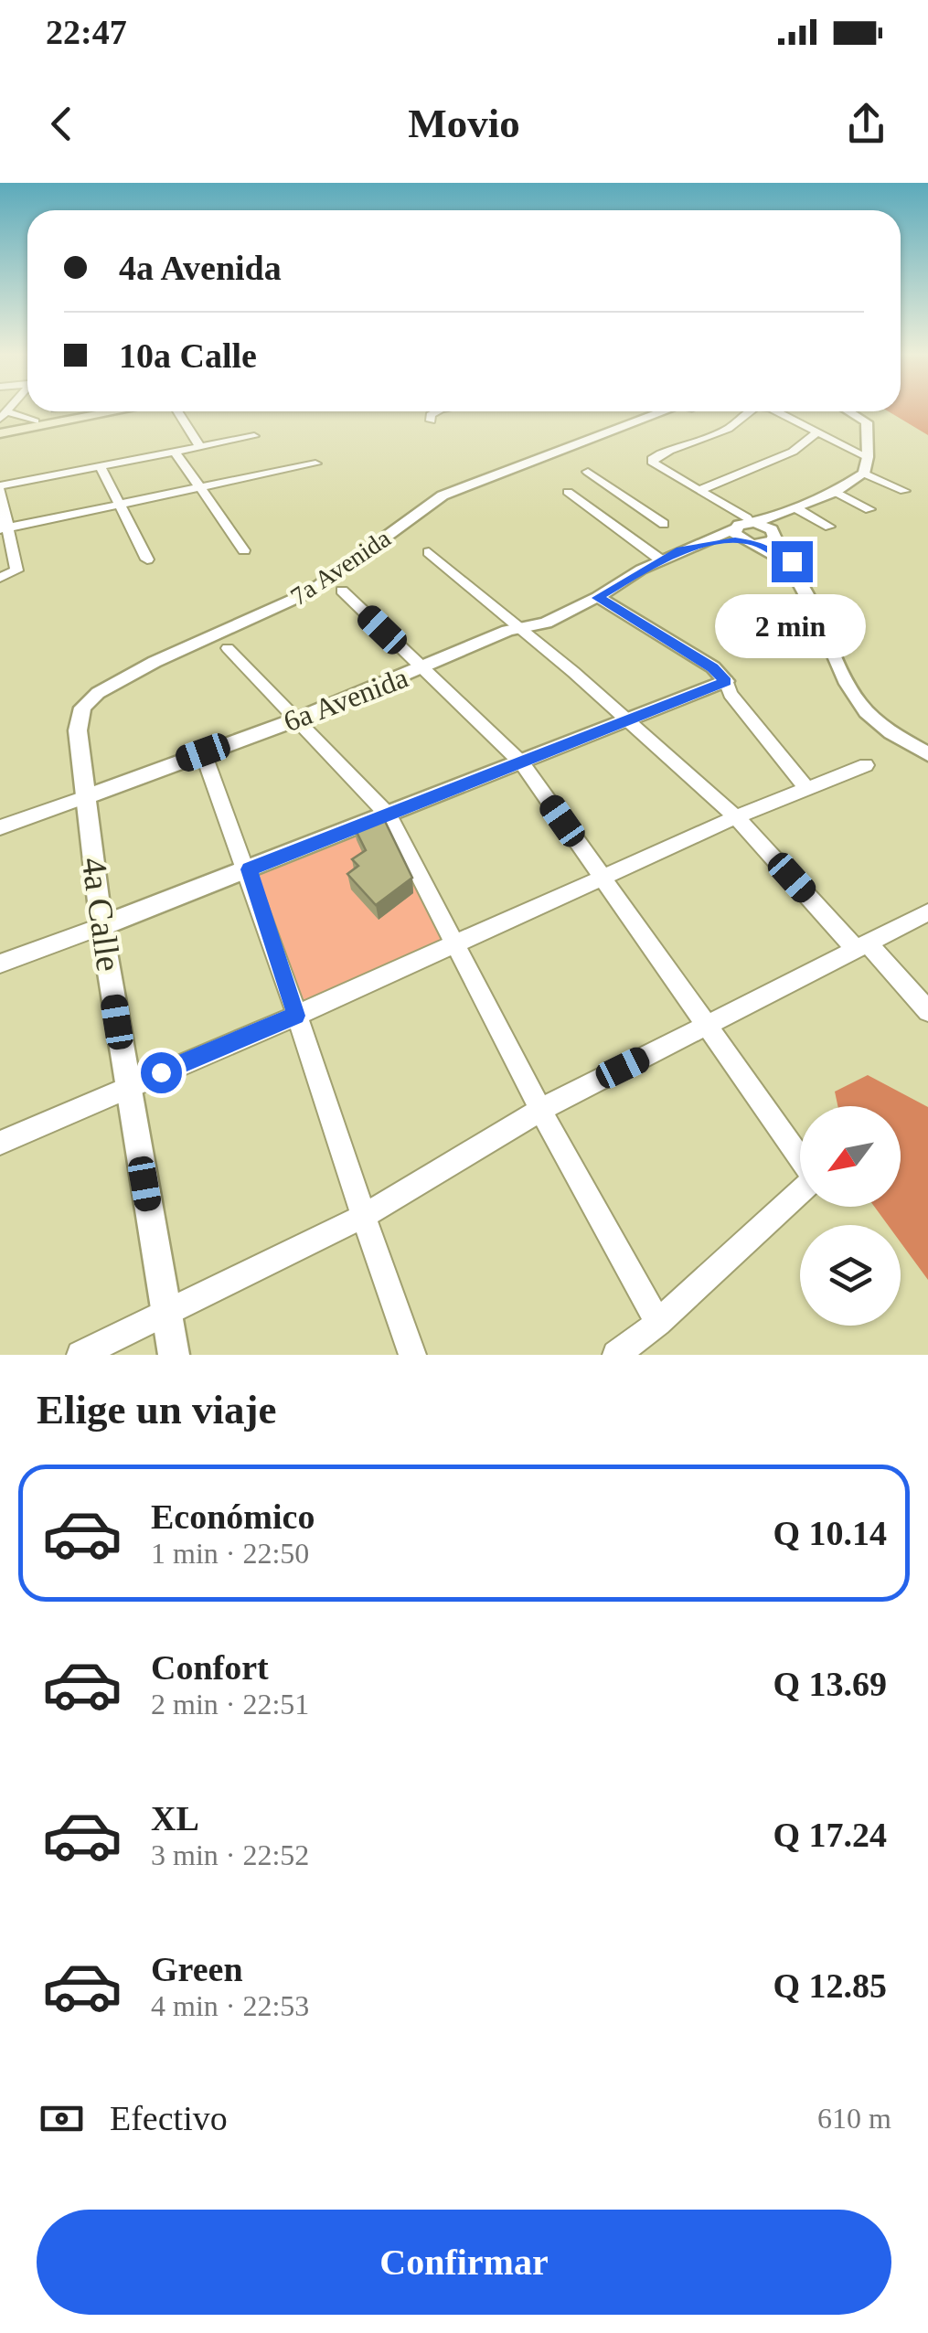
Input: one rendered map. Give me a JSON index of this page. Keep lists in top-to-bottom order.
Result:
{
  "streets": {
    "street": ["7a Avenida", "6a Avenida", "4a Calle"]
  },
  "crossings": [
    ["7a Avenida", "6a Avenida"],
    ["7a Avenida", "4a Calle"],
    ["6a Avenida", "4a Calle"]
  ],
  "north": "bottom left",
  "page": {
    "status": "22:47",
    "header": "Movio",
    "banner": ["4a Avenida", "10a Calle"],
    "bubble": "2 min",
    "heading": "Elige un viaje",
    "list": [
      {
        "name": "Económico",
        "note": "1 min · 22:50",
        "value": "Q 10.14"
      },
      {
        "name": "Confort",
        "note": "2 min · 22:51",
        "value": "Q 13.69"
      },
      {
        "name": "XL",
        "note": "3 min · 22:52",
        "value": "Q 17.24"
      },
      {
        "name": "Green",
        "note": "4 min · 22:53",
        "value": "Q 12.85"
      }
    ],
    "pay": ["Efectivo", "610 m"],
    "buttons": "Confirmar"
  }
}
